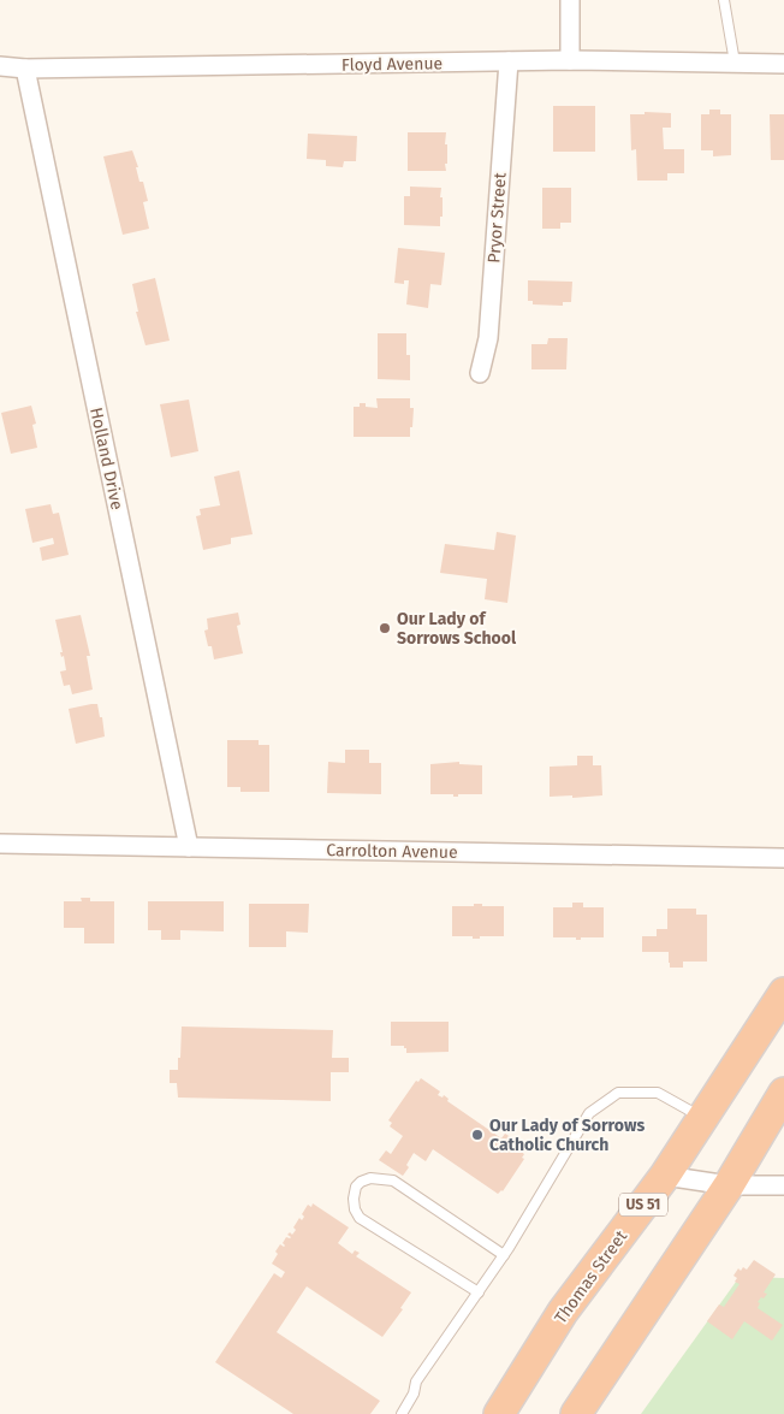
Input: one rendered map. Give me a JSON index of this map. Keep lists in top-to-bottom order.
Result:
{
  "streets": {
    "highway": ["US 51", "Thomas Street"],
    "street": [
      "Floyd Avenue",
      "Pryor Street",
      "Holland Drive",
      "Carrolton Avenue"
    ]
  },
  "crossings": [
    ["Floyd Avenue", "Pryor Street"],
    ["Floyd Avenue", "Holland Drive"],
    ["Holland Drive", "Carrolton Avenue"]
  ],
  "places": ["Our Lady of Sorrows School", "Our Lady of Sorrows Catholic Church"]
}
